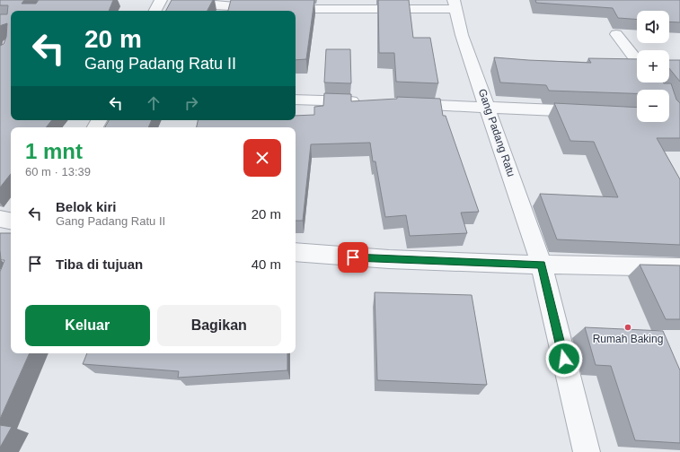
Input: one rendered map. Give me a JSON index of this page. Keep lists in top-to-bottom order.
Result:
{
  "streets": {
    "street": ["Gang Padang Ratu"]
  },
  "places": ["Rumah Baking"],
  "page": {
    "map_buttons": ["+", "−"],
    "turn": ["20 m", "Gang Padang Ratu II"],
    "heading": ["1 mnt", "60 m · 13:39"],
    "list": [
      {
        "name": "Belok kiri",
        "note": "Gang Padang Ratu II",
        "value": "20 m"
      },
      {
        "name": "Tiba di tujuan",
        "value": "40 m"
      }
    ],
    "buttons": ["Keluar", "Bagikan"]
  }
}
